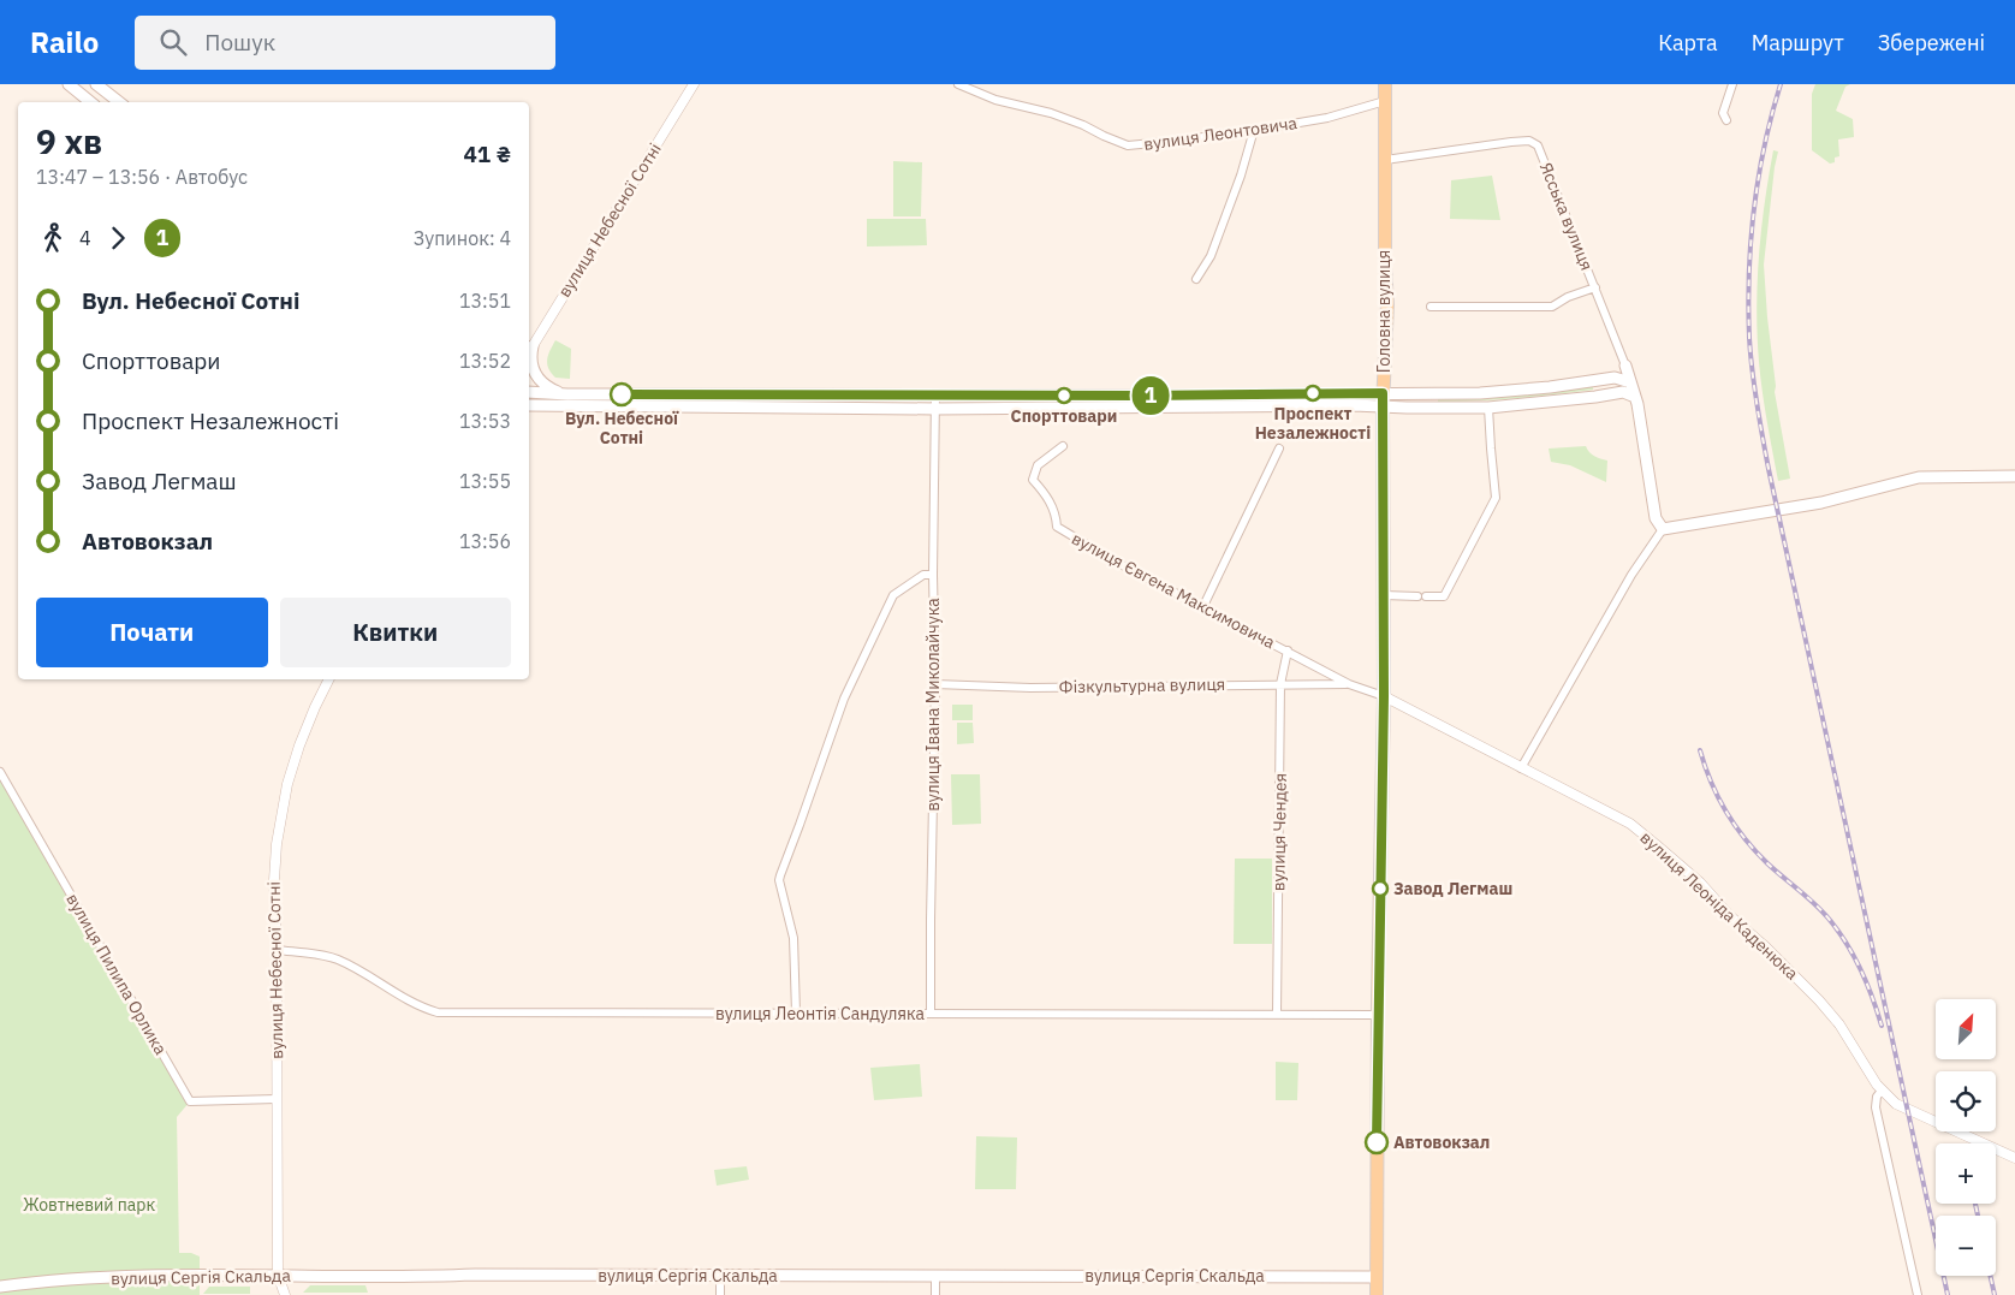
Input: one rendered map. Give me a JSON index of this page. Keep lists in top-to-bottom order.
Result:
{
  "streets": {
    "main road": ["Головна вулиця", "вулиця Сергія Скальда"],
    "street": [
      "вулиця Леонтовича",
      "Ясська вулиця",
      "вулиця Небесної Сотні",
      "вулиця Євгена Максимовича",
      "Фізкультурна вулиця",
      "вулиця Івана Миколайчука",
      "вулиця Чендея",
      "вулиця Леоніда Каденюка",
      "вулиця Пилипа Орлика",
      "вулиця Леонтія Сандуляка"
    ]
  },
  "crossings": [
    ["вулиця Леонтовича", "Головна вулиця"],
    ["Ясська вулиця", "Головна вулиця"],
    ["вулиця Небесної Сотні", "вулиця Пилипа Орлика"],
    ["вулиця Небесної Сотні", "вулиця Леонтія Сандуляка"],
    ["вулиця Небесної Сотні", "вулиця Сергія Скальда"],
    ["Головна вулиця", "вулиця Євгена Максимовича"],
    ["Головна вулиця", "вулиця Леоніда Каденюка"],
    ["Головна вулиця", "вулиця Леонтія Сандуляка"],
    ["Головна вулиця", "вулиця Сергія Скальда"],
    ["вулиця Євгена Максимовича", "Фізкультурна вулиця"],
    ["вулиця Євгена Максимовича", "вулиця Чендея"],
    ["вулиця Євгена Максимовича", "вулиця Леоніда Каденюка"],
    ["Фізкультурна вулиця", "вулиця Івана Миколайчука"],
    ["Фізкультурна вулиця", "вулиця Чендея"],
    ["вулиця Івана Миколайчука", "вулиця Леонтія Сандуляка"],
    ["вулиця Чендея", "вулиця Леонтія Сандуляка"]
  ],
  "parks": ["Жовтневий парк"],
  "places": [
    "Проспект Незалежності",
    "Вул. Небесної Сотні",
    "Спорттовари",
    "Завод Легмаш",
    "Автовокзал"
  ],
  "lines": ["bus line 1"],
  "north": "top right",
  "page": {
    "header": "Railo",
    "search": "Пошук",
    "nav": ["Карта", "Маршрут", "Збережені"],
    "on_map": "1",
    "heading": ["9 хв", "13:47 – 13:56 · Автобус", "41 ₴"],
    "legs": ["4", "1", "Зупинок: 4"],
    "list": [
      {
        "name": "Вул. Небесної Сотні",
        "value": "13:51"
      },
      {
        "name": "Спорттовари",
        "value": "13:52"
      },
      {
        "name": "Проспект Незалежності",
        "value": "13:53"
      },
      {
        "name": "Завод Легмаш",
        "value": "13:55"
      },
      {
        "name": "Автовокзал",
        "value": "13:56"
      }
    ],
    "buttons": ["Почати", "Квитки"],
    "map_buttons": ["+", "−"]
  }
}
